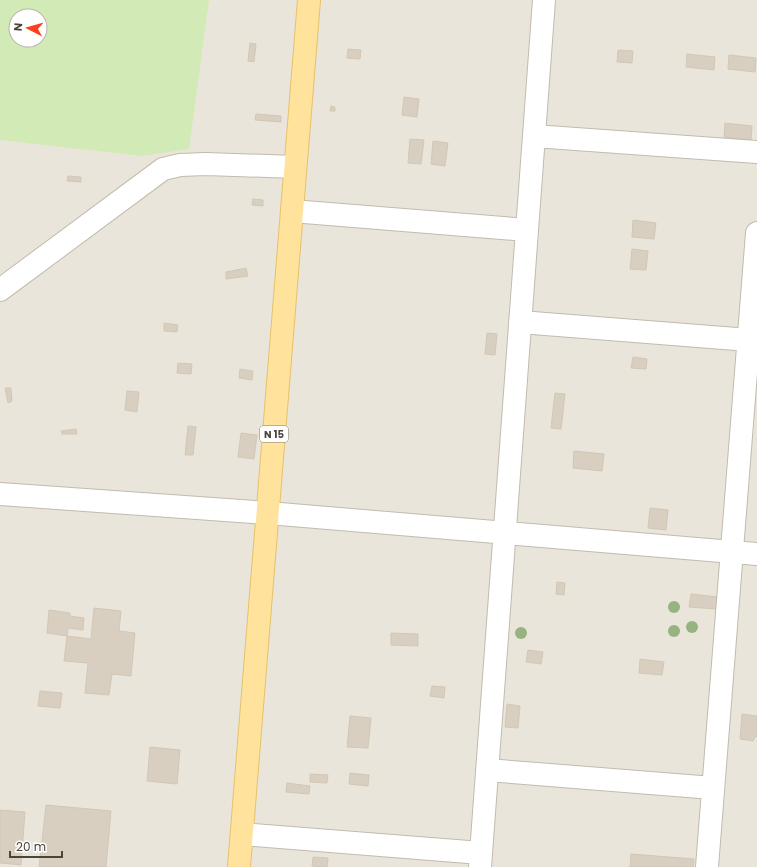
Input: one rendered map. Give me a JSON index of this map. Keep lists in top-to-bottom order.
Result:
{
  "streets": {
    "main road": ["N 15"]
  },
  "scale_bar": "20 m",
  "north": "left"
}
